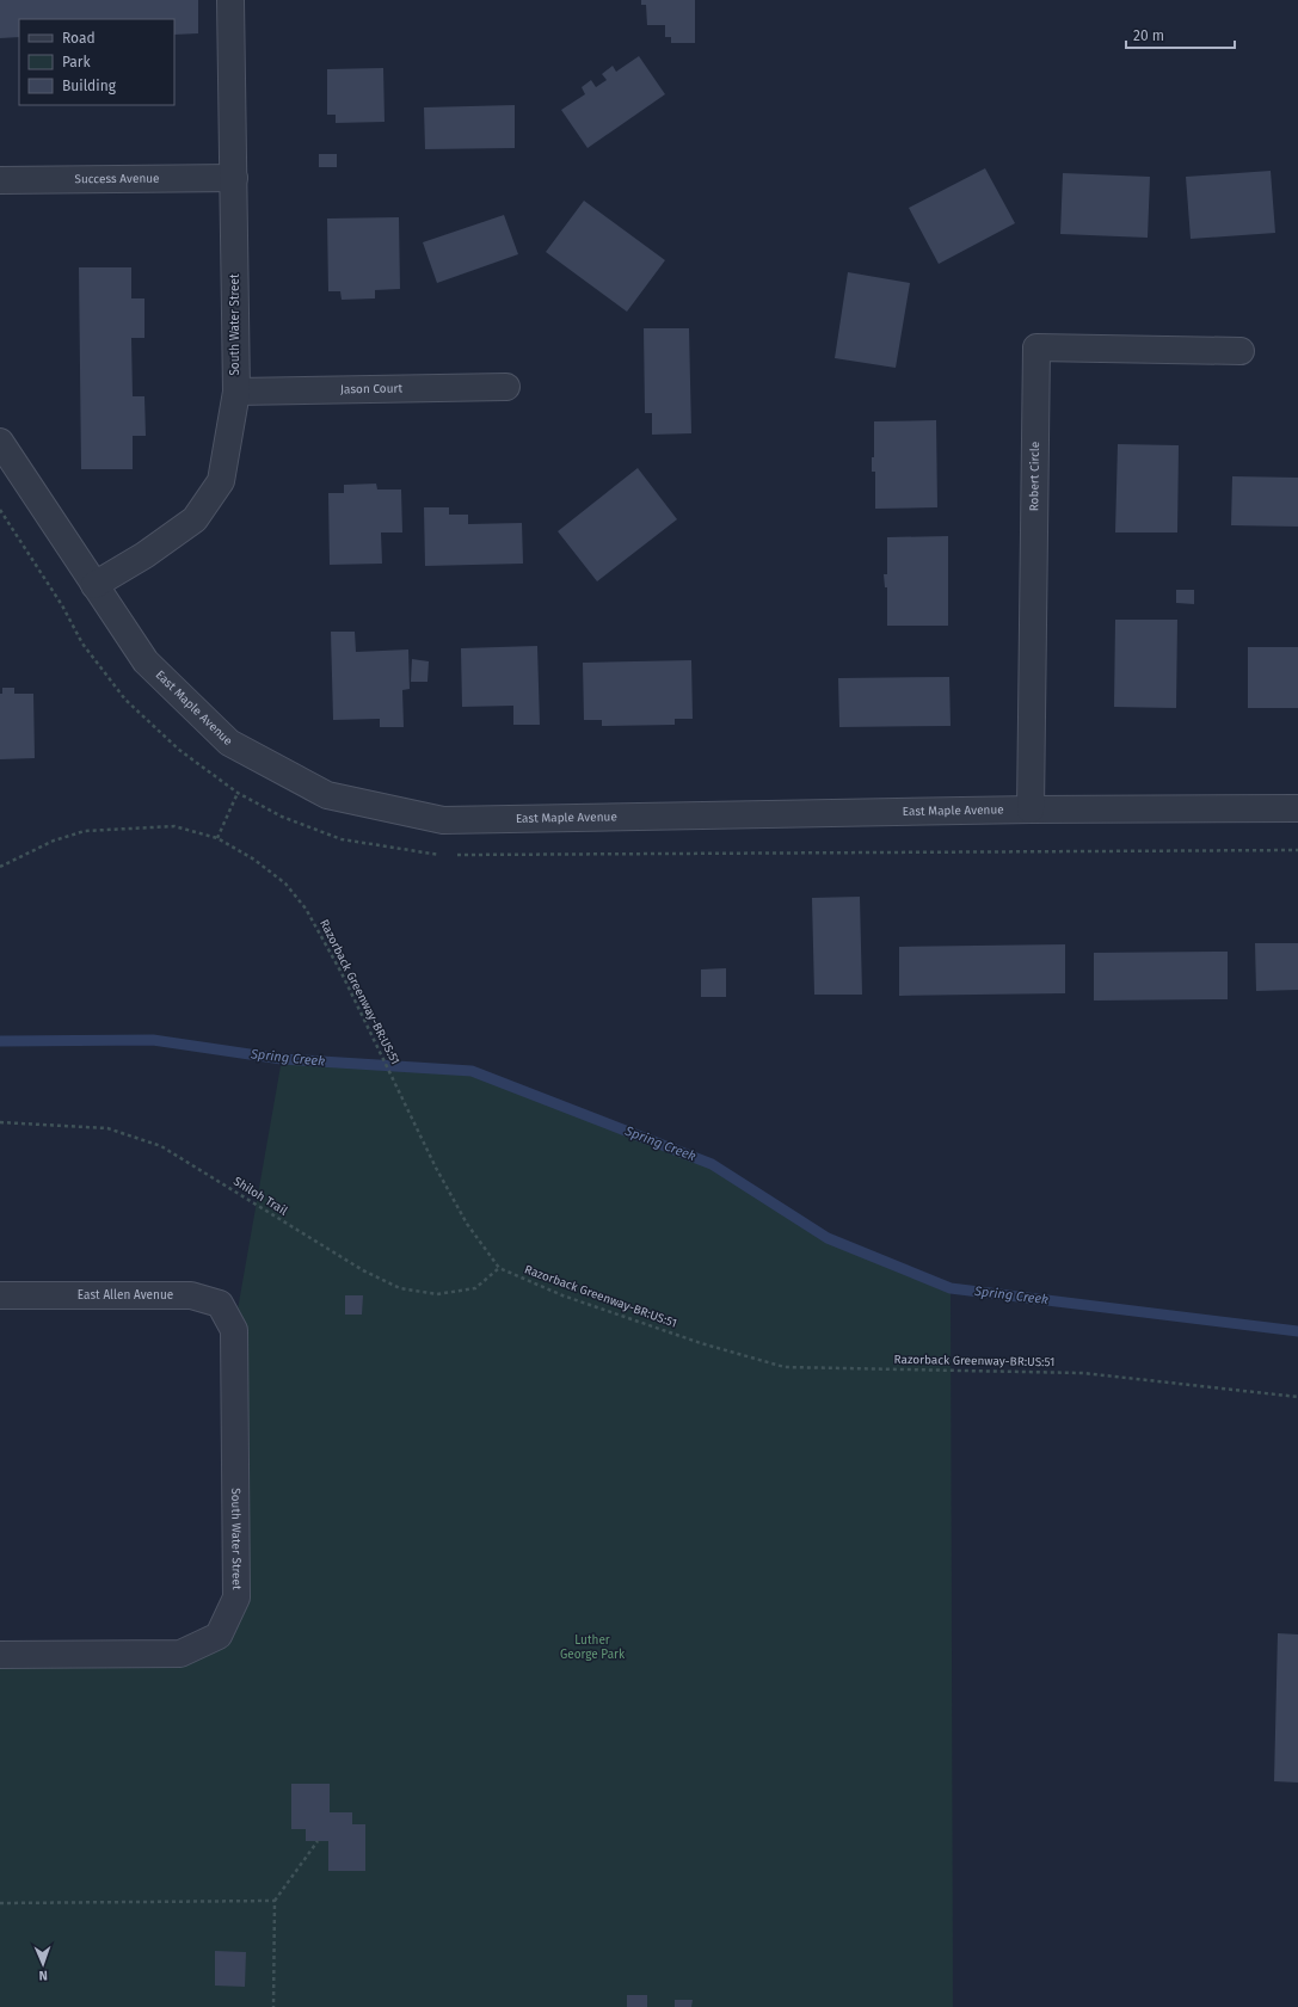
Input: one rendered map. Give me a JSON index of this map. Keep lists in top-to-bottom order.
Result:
{
  "streets": {
    "street": [
      "Success Avenue",
      "South Water Street",
      "Jason Court",
      "Robert Circle",
      "East Maple Avenue",
      "East Allen Avenue"
    ],
    "path": ["Razorback Greenway-BR:US:51", "Shiloh Trail"]
  },
  "crossings": [
    ["Success Avenue", "South Water Street"],
    ["South Water Street", "Jason Court"],
    ["South Water Street", "East Maple Avenue"],
    ["South Water Street", "East Allen Avenue"],
    ["Robert Circle", "East Maple Avenue"],
    ["Razorback Greenway-BR:US:51", "Shiloh Trail"]
  ],
  "water": ["Spring Creek"],
  "parks": ["Luther George Park"],
  "legend": ["Road", "Park", "Building"],
  "scale_bar": "20 m",
  "north": "bottom"
}
